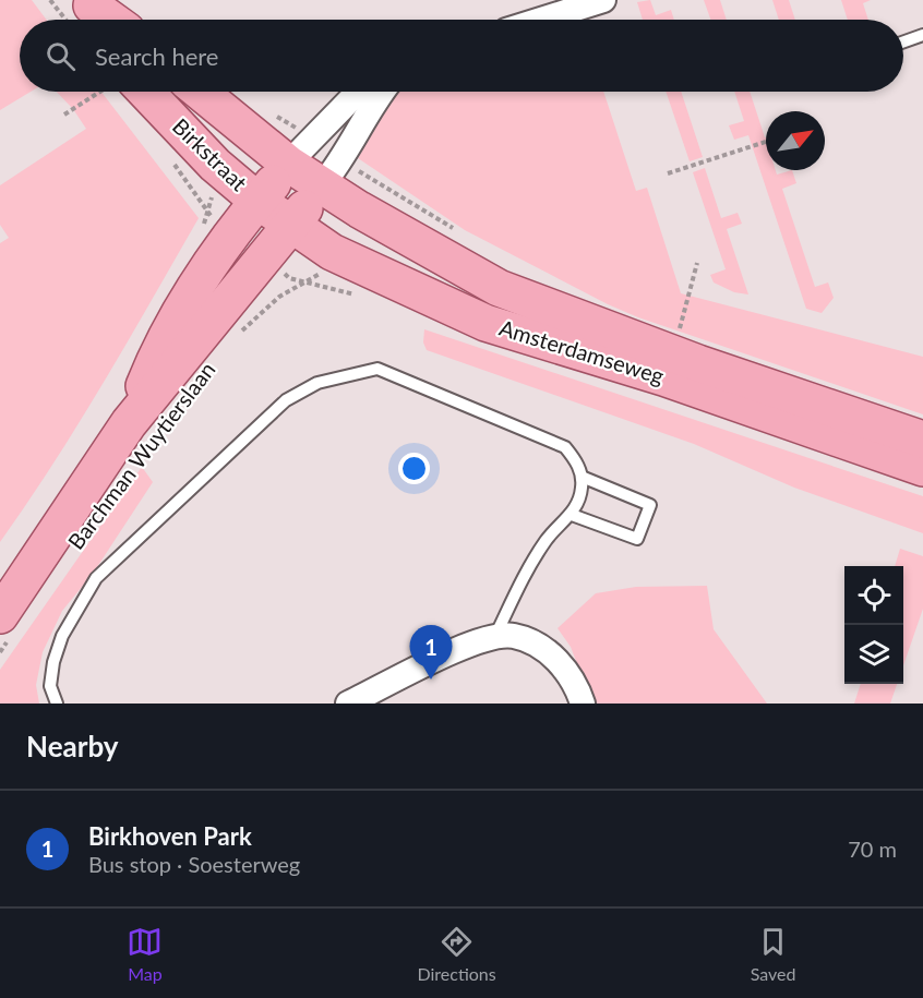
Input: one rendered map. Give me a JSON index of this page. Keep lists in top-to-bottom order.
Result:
{
  "streets": {
    "main road": ["Birkstraat", "Amsterdamseweg", "Barchman Wuytierslaan"]
  },
  "crossings": [
    ["Birkstraat", "Amsterdamseweg"],
    ["Birkstraat", "Barchman Wuytierslaan"],
    ["Amsterdamseweg", "Barchman Wuytierslaan"]
  ],
  "north": "top right",
  "page": {
    "search": "Search here",
    "pins": "1",
    "heading": "Nearby",
    "list": [
      {
        "mark": "1",
        "name": "Birkhoven Park",
        "note": "Bus stop · Soesterweg",
        "value": "70 m"
      }
    ],
    "nav": ["Map", "Directions", "Saved"]
  }
}
